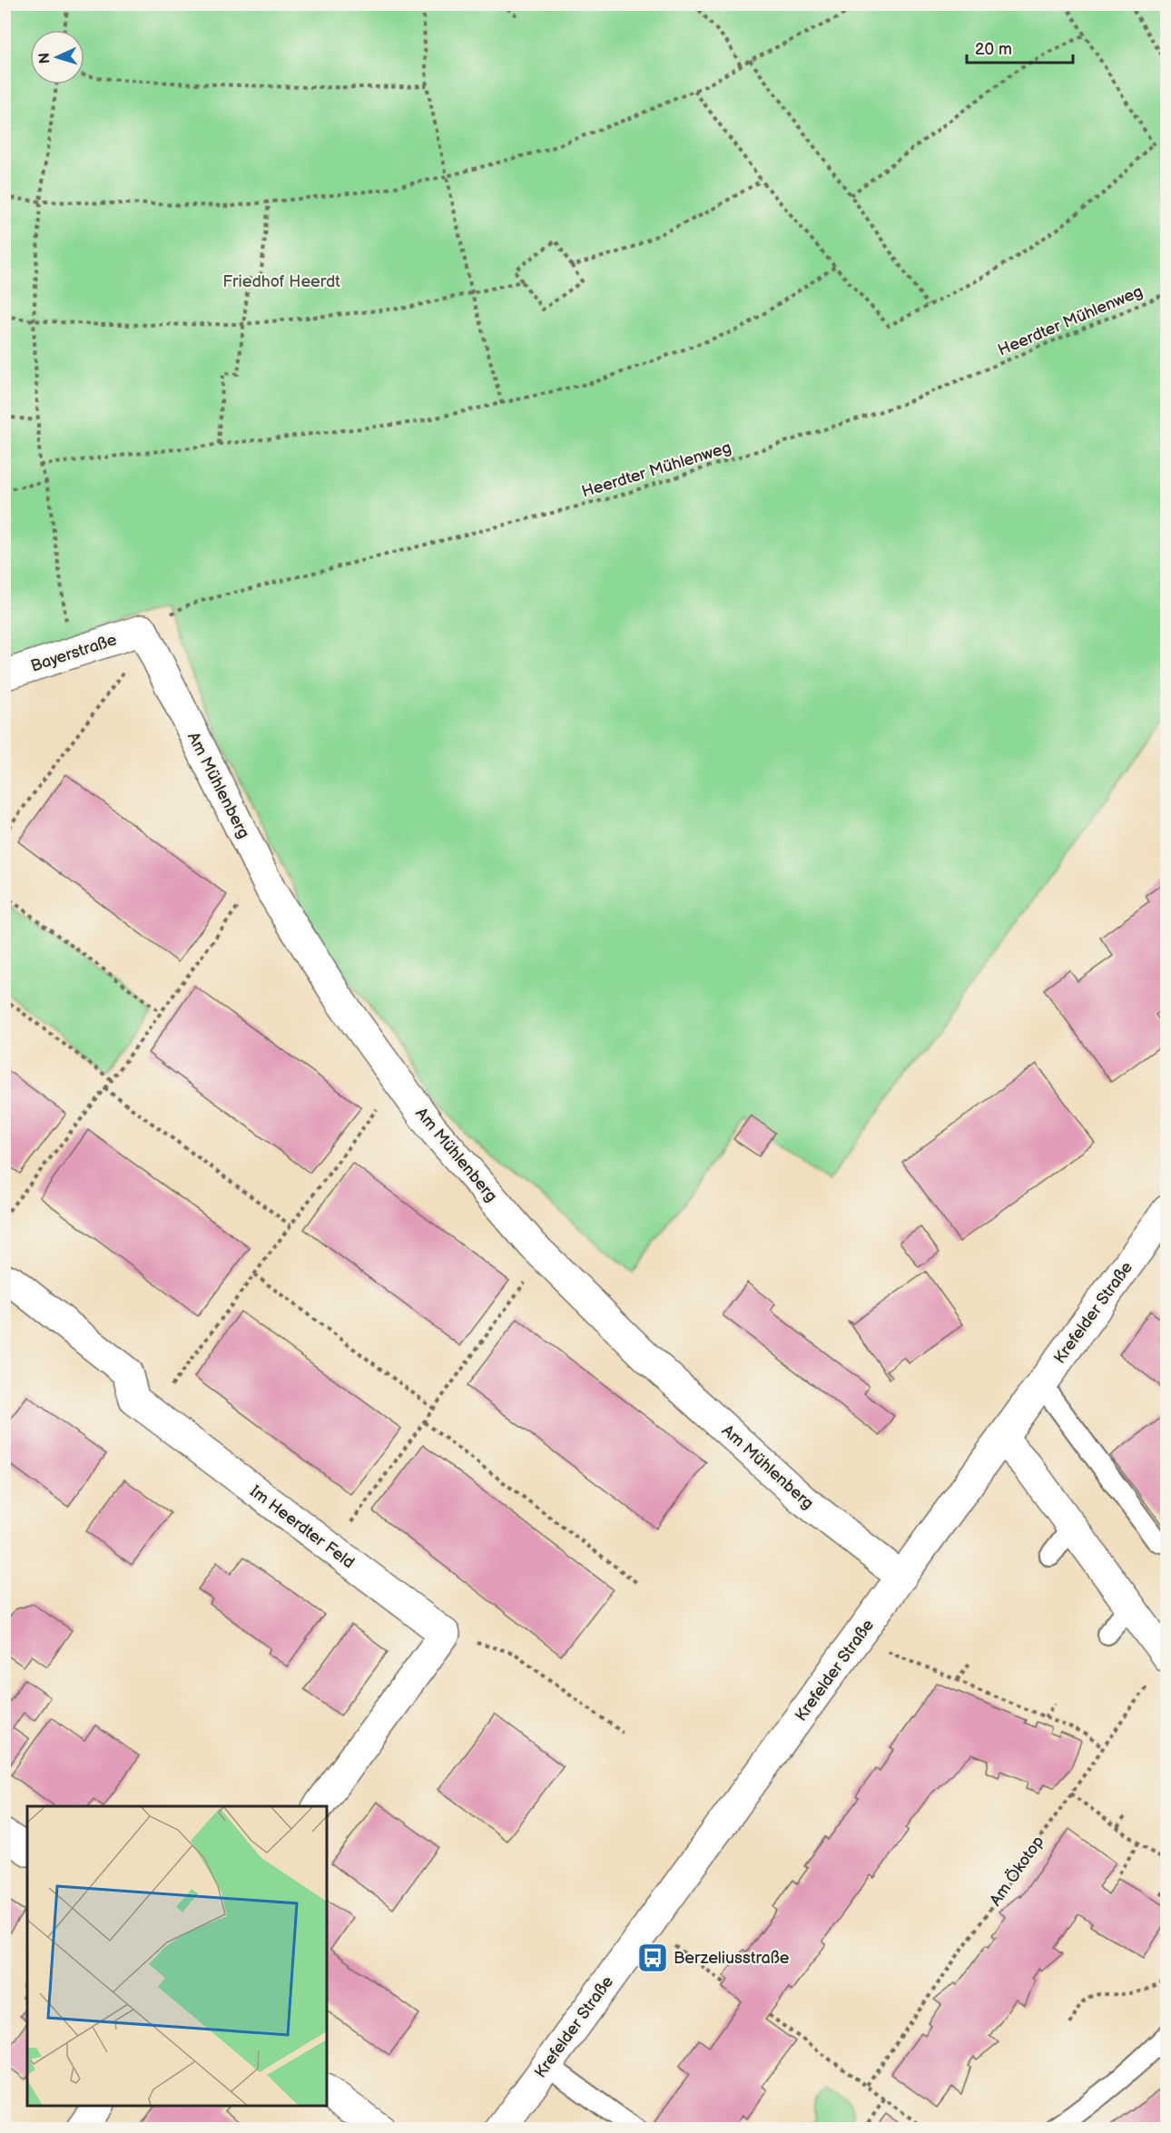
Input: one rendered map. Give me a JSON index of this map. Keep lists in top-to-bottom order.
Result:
{
  "streets": {
    "street": [
      "Bayerstraße",
      "Am Mühlenberg",
      "Krefelder Straße",
      "Im Heerdter Feld"
    ],
    "path": ["Heerdter Mühlenweg", "Am Ökotop"]
  },
  "crossings": [
    ["Heerdter Mühlenweg", "Bayerstraße"],
    ["Heerdter Mühlenweg", "Am Mühlenberg"],
    ["Bayerstraße", "Am Mühlenberg"],
    ["Am Mühlenberg", "Krefelder Straße"]
  ],
  "parks": ["Friedhof Heerdt"],
  "places": {
    "bus stop": ["Berzeliusstraße"]
  },
  "scale_bar": "20 m",
  "north": "left"
}
